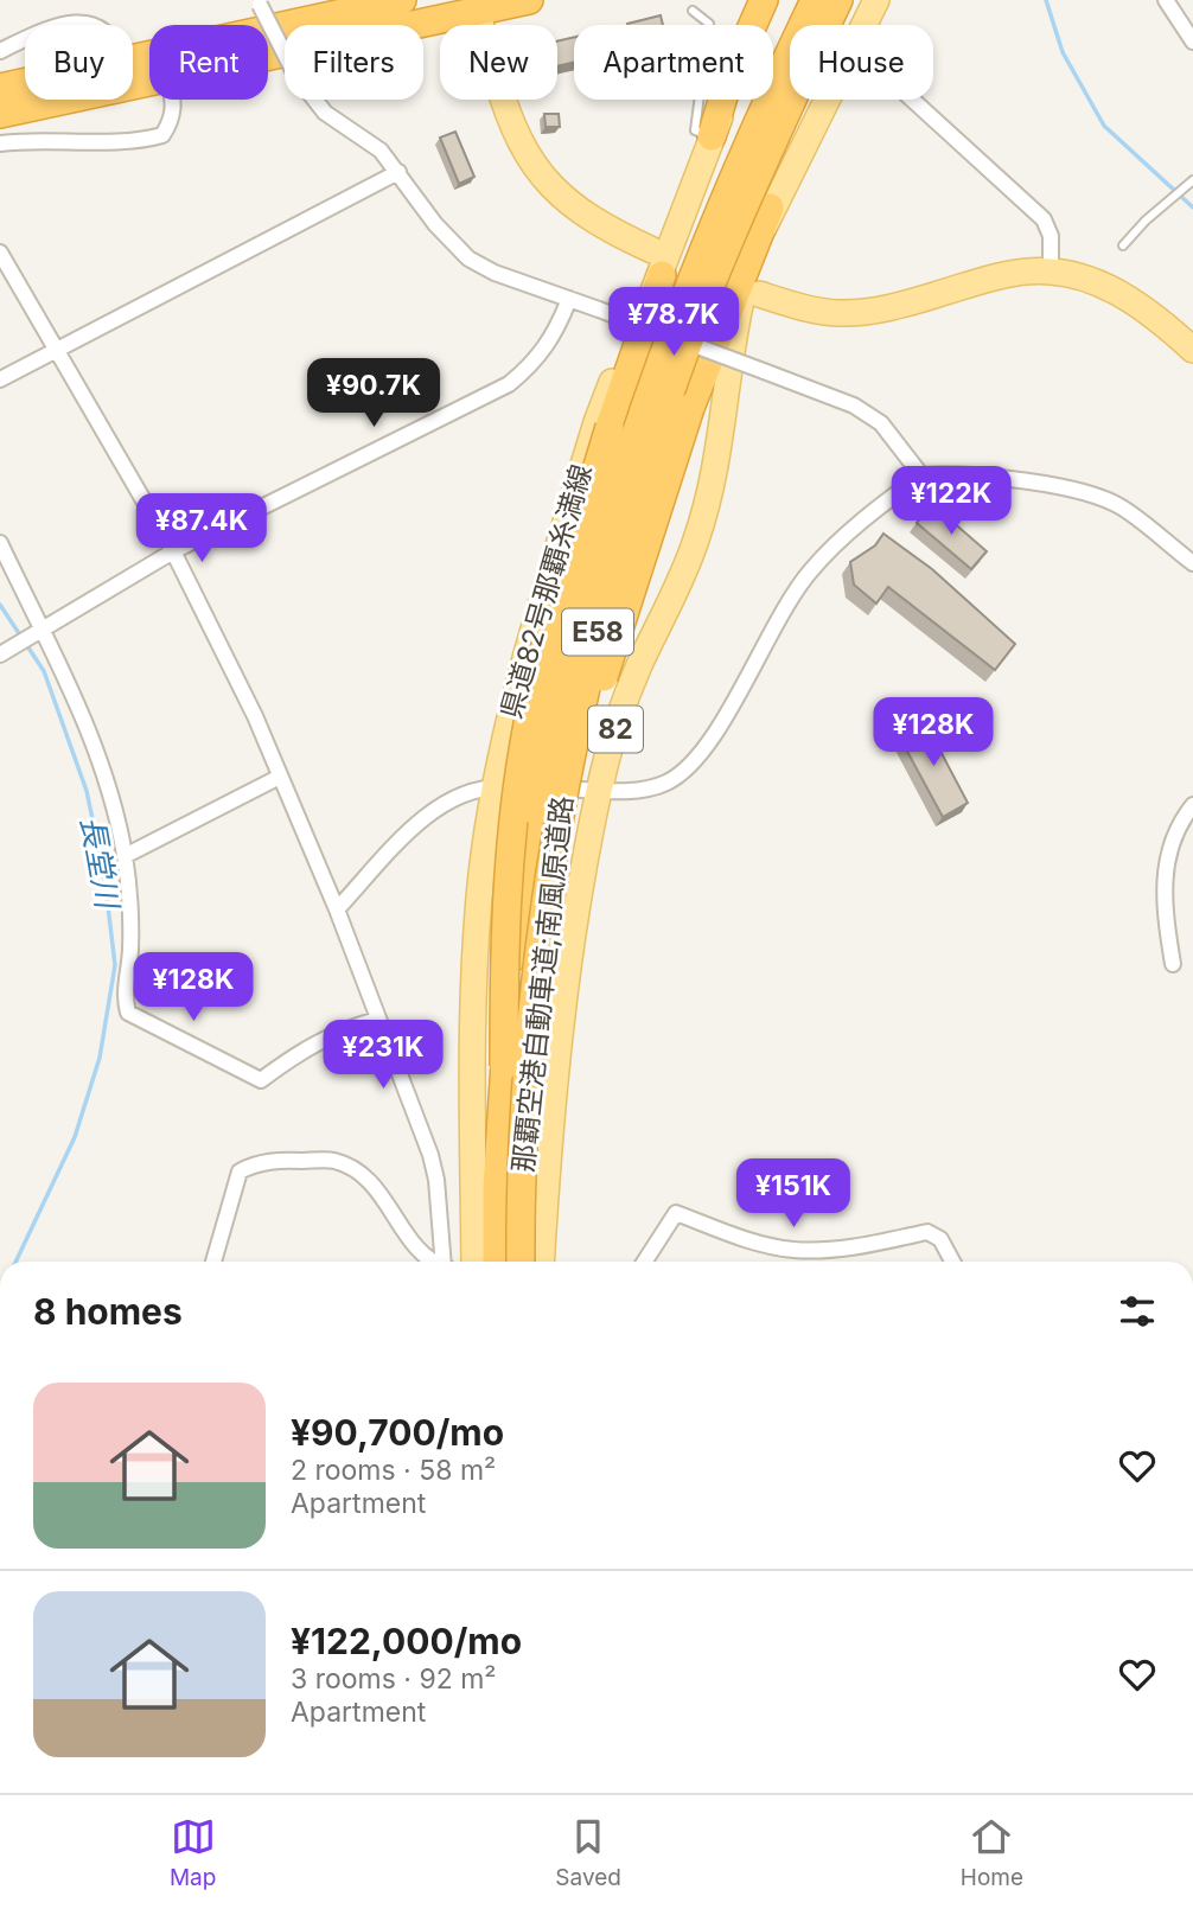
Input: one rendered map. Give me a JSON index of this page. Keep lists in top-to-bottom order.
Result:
{
  "streets": {
    "highway": ["E58", "那覇空港自動車道;南風原道路"],
    "main road": ["県道82号那覇糸満線", "82"]
  },
  "water": ["長堂川"],
  "page": {
    "chip": [
      "Buy",
      "Rent",
      "Filters",
      "New",
      "Apartment",
      "House"
    ],
    "price": [
      "¥78.7K",
      "¥90.7K",
      "¥122K",
      "¥87.4K",
      "¥128K",
      "¥128K",
      "¥231K",
      "¥151K"
    ],
    "heading": "8 homes",
    "list": [
      {
        "name": "¥90,700/mo",
        "note": "2 rooms · 58 m² · Apartment"
      },
      {
        "name": "¥122,000/mo",
        "note": "3 rooms · 92 m² · Apartment"
      }
    ],
    "tabs": ["Map", "Saved", "Home"]
  }
}
